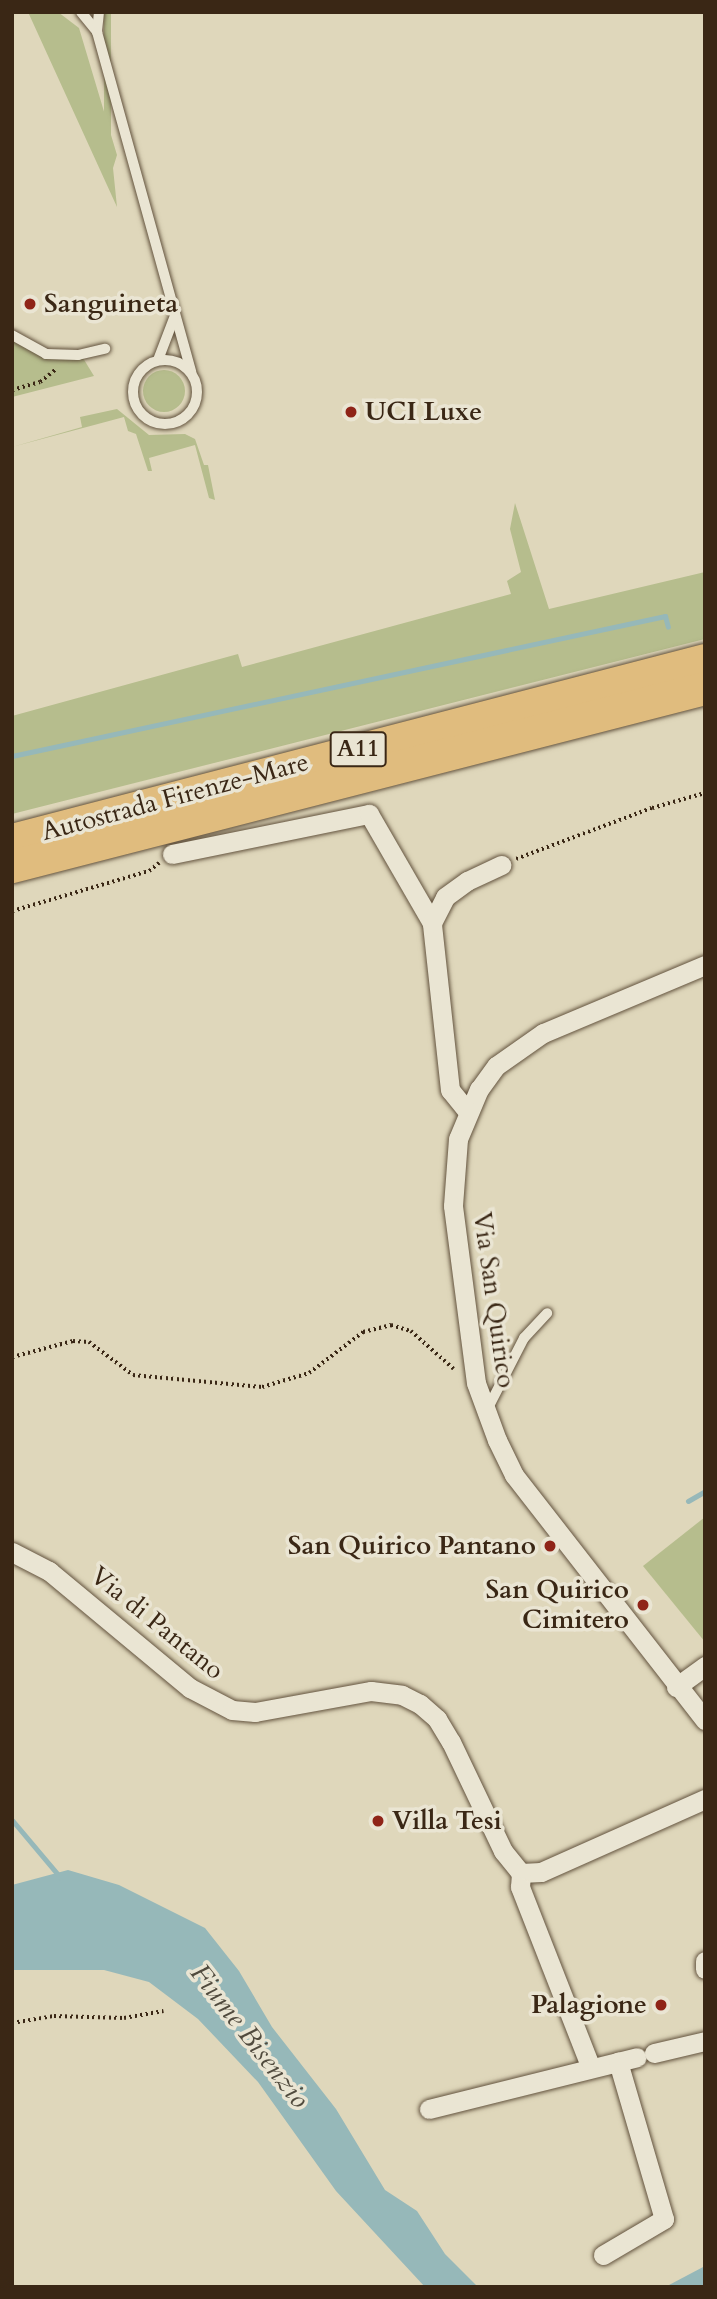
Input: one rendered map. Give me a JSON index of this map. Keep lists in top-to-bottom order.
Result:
{
  "streets": {
    "highway": ["A11", "Autostrada Firenze-Mare"],
    "street": ["Via San Quirico", "Via di Pantano"]
  },
  "water": ["Fiume Bisenzio"],
  "places": [
    "Sanguineta",
    "UCI Luxe",
    "San Quirico Pantano",
    "San Quirico Cimitero",
    "Villa Tesi",
    "Palagione"
  ]
}
